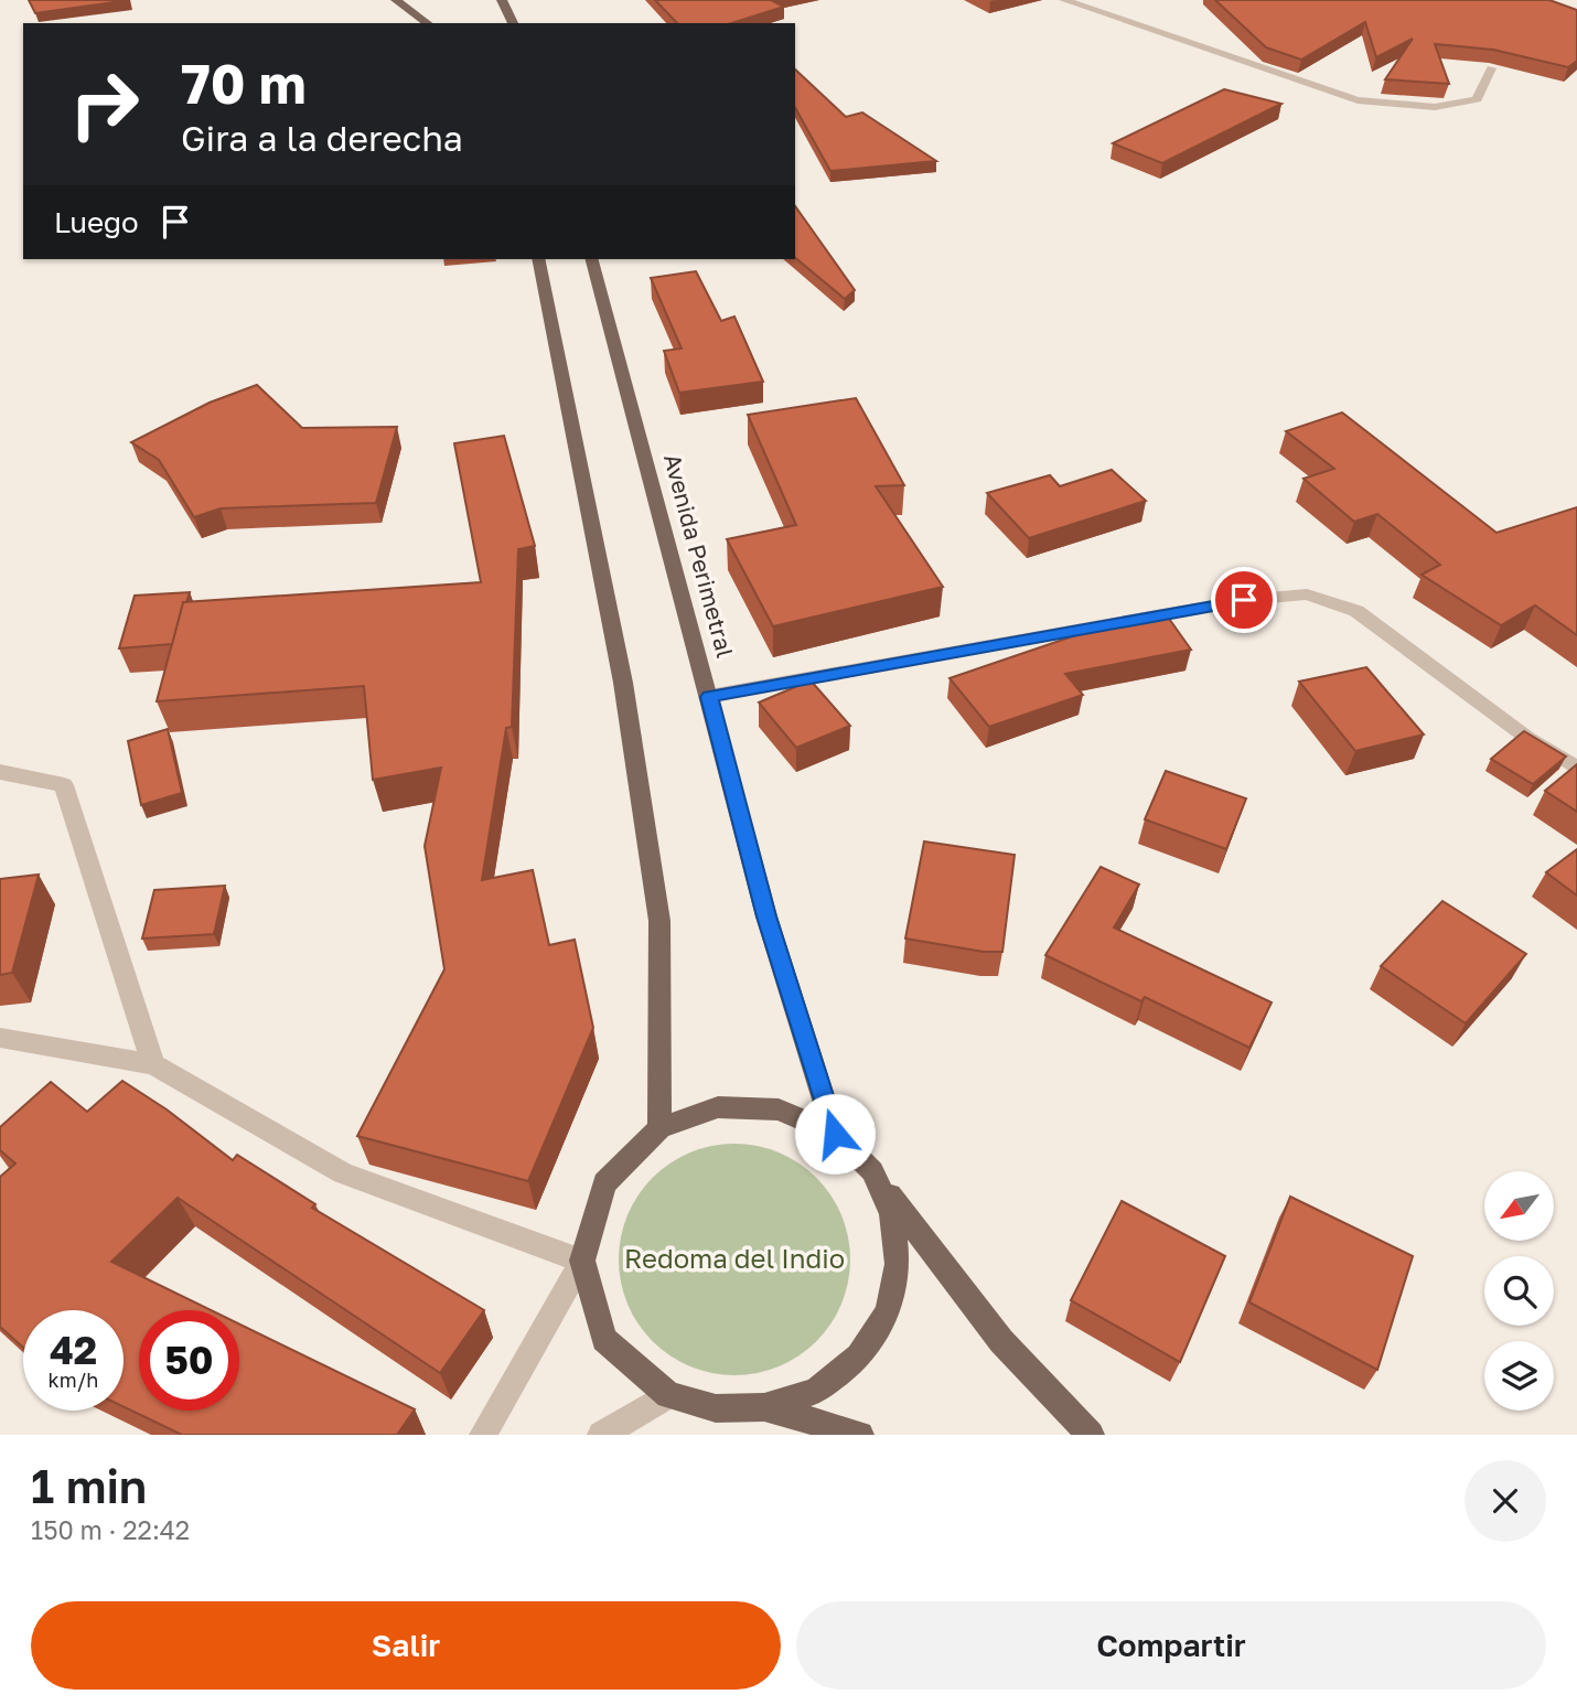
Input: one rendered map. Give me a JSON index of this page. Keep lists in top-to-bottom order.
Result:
{
  "streets": {
    "main road": ["Avenida Perimetral"]
  },
  "parks": ["Redoma del Indio"],
  "north": "bottom left",
  "page": {
    "turn": ["70 m", "Gira a la derecha"],
    "then": "Luego",
    "speed": "42 km/h",
    "limit": "50",
    "heading": ["1 min", "150 m · 22:42"],
    "buttons": ["Salir", "Compartir"]
  }
}
